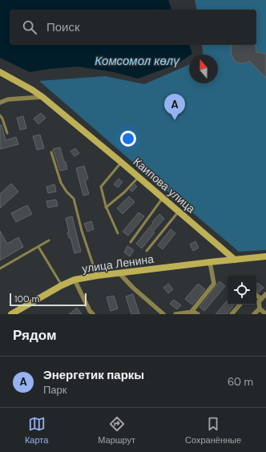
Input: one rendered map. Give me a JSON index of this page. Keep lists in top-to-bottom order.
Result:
{
  "streets": {
    "main road": ["Каипова улица", "улица Ленина"]
  },
  "crossings": [
    ["Каипова улица", "улица Ленина"]
  ],
  "water": ["Комсомол көлү"],
  "scale_bar": "100 m",
  "north": "top",
  "page": {
    "search": "Поиск",
    "pins": "A",
    "scale": "100 m",
    "heading": "Рядом",
    "list": [
      {
        "mark": "A",
        "name": "Энергетик паркы",
        "note": "Парк",
        "value": "60 m"
      }
    ],
    "nav": ["Карта", "Маршрут", "Сохранённые"]
  }
}
